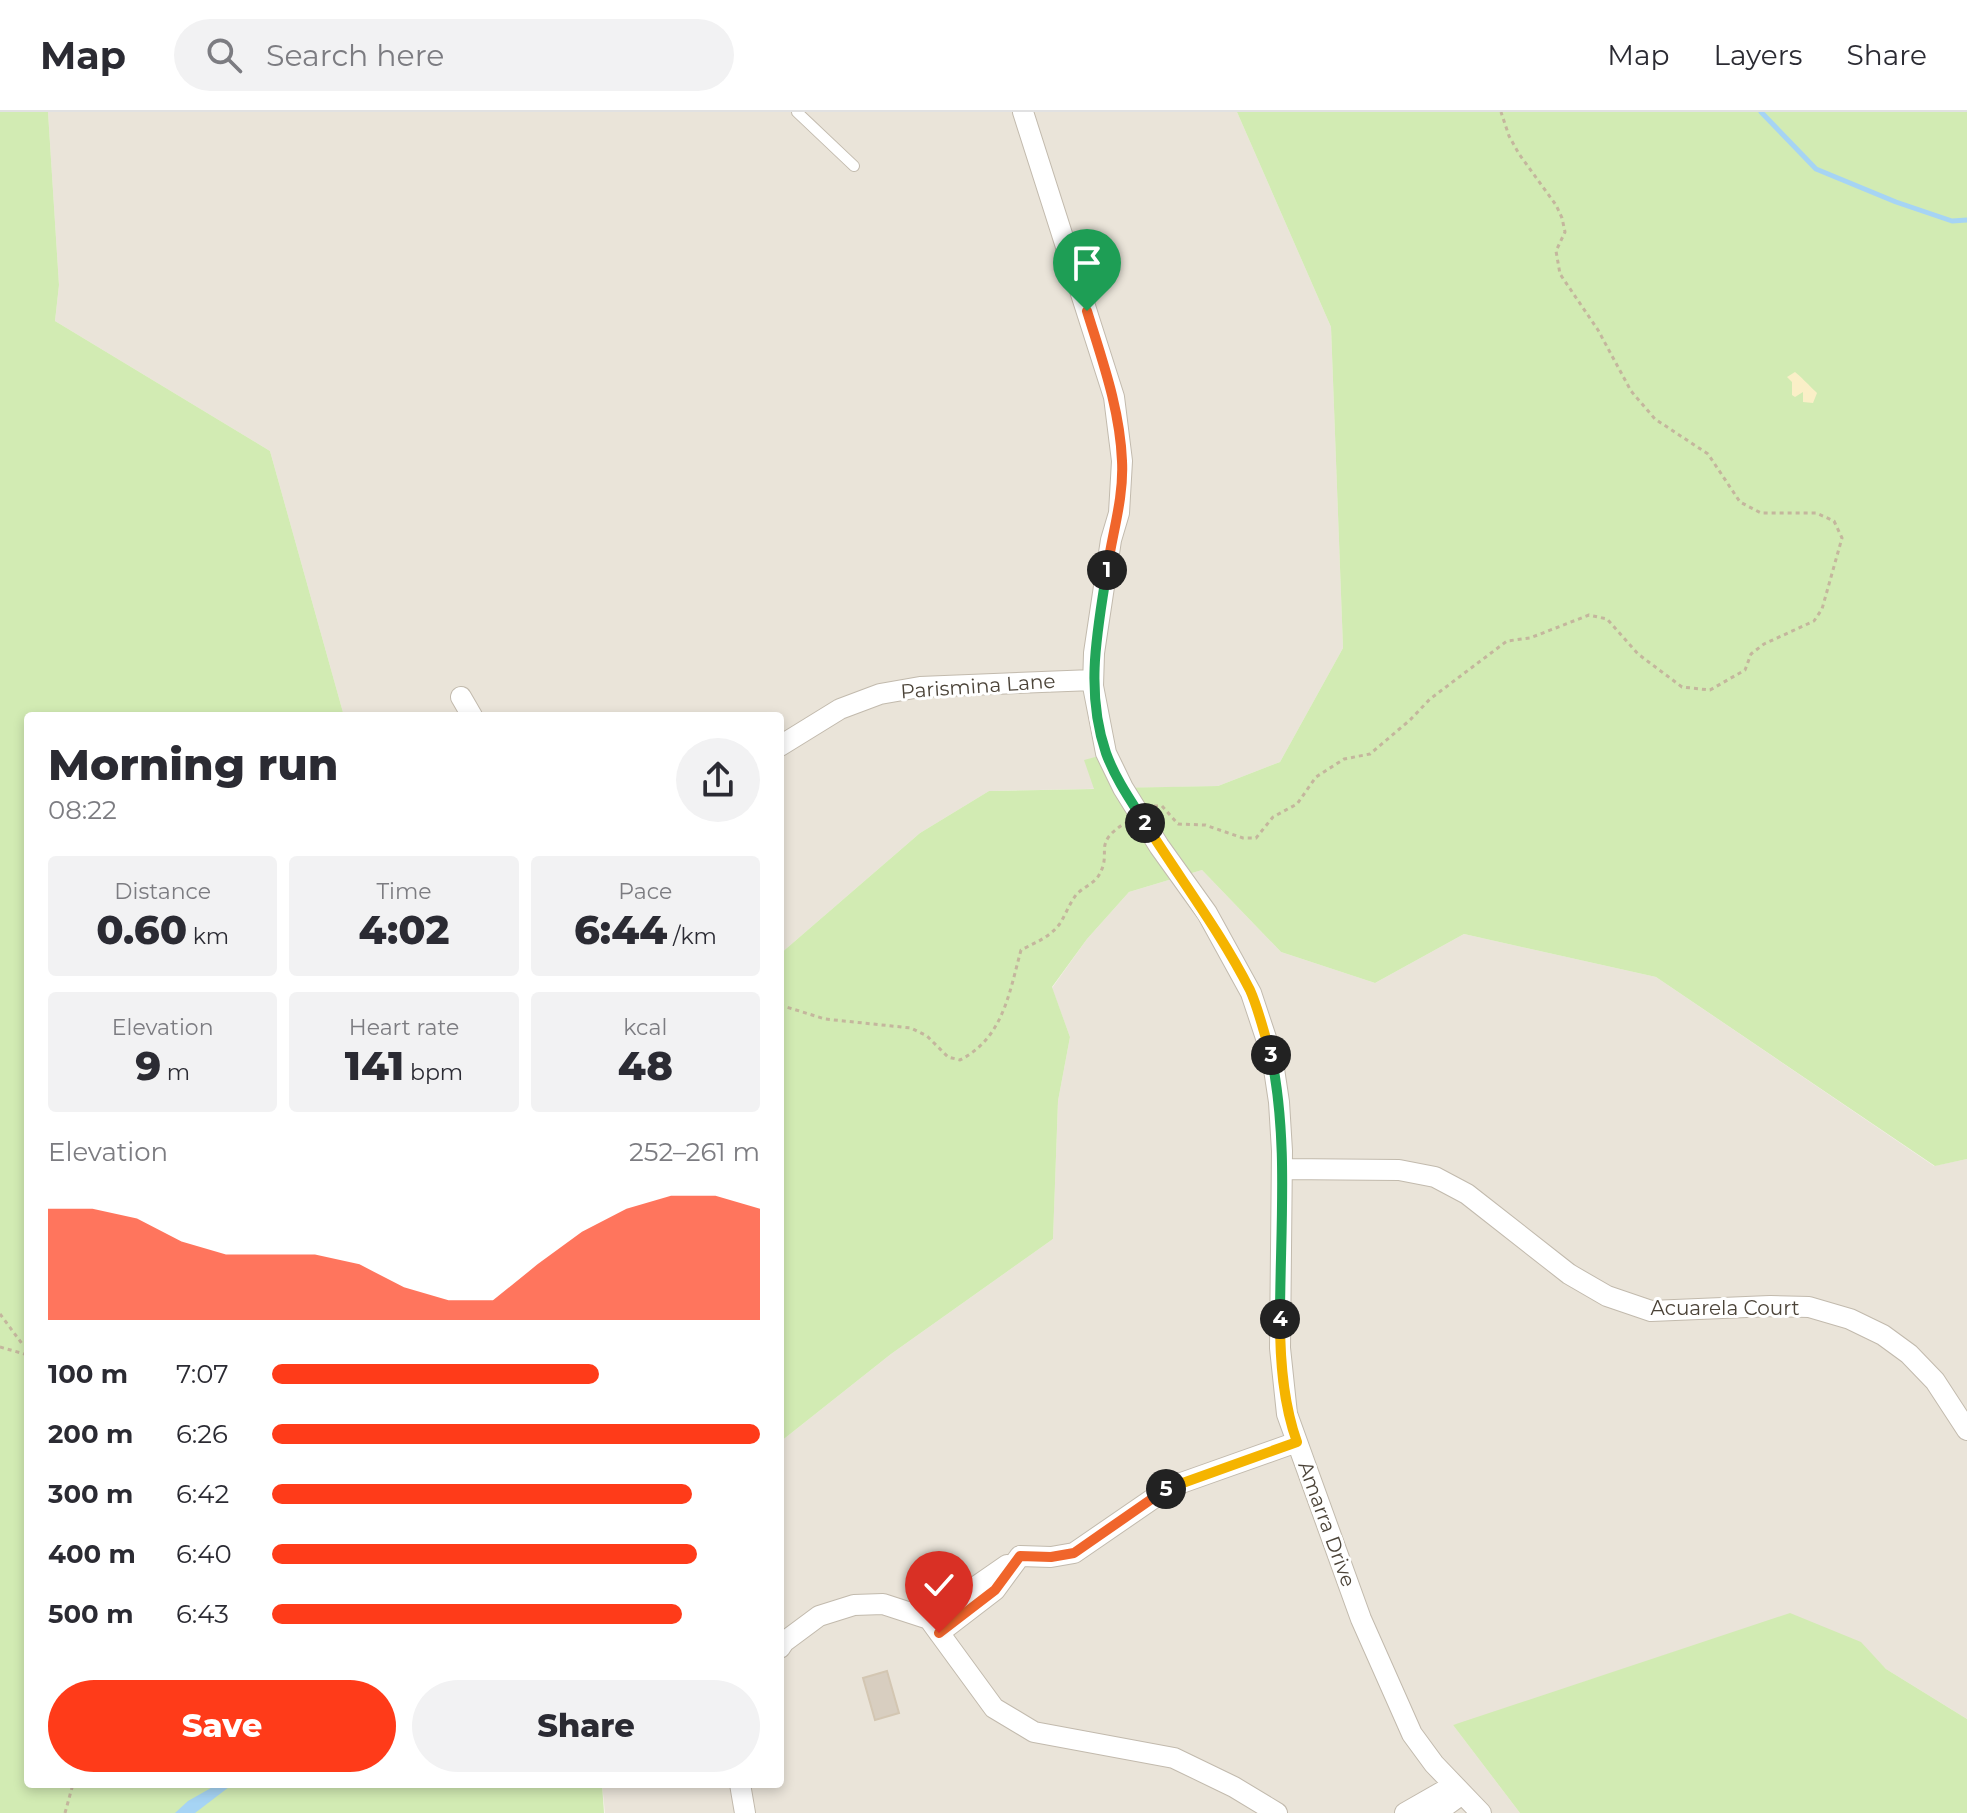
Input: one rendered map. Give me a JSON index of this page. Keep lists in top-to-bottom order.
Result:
{
  "streets": {
    "street": ["Parismina Lane", "Acuarela Court", "Amarra Drive"]
  },
  "crossings": [
    ["Parismina Lane", "Amarra Drive"],
    ["Acuarela Court", "Amarra Drive"]
  ],
  "page": {
    "header": "Map",
    "search": "Search here",
    "nav": ["Map", "Layers", "Share"],
    "pins": [
      "1",
      "2",
      "3",
      "4",
      "5"
    ],
    "heading": ["Morning run", "08:22"],
    "stats": [
      ["Distance", "0.60 km"],
      ["Time", "4:02"],
      ["Pace", "6:44 /km"],
      ["Elevation", "9 m"],
      ["Heart rate", "141 bpm"],
      ["kcal", "48"]
    ],
    "chart": ["Elevation", "252–261 m"],
    "list": [
      {
        "name": "100 m",
        "note": "7:07"
      },
      {
        "name": "200 m",
        "note": "6:26"
      },
      {
        "name": "300 m",
        "note": "6:42"
      },
      {
        "name": "400 m",
        "note": "6:40"
      },
      {
        "name": "500 m",
        "note": "6:43"
      }
    ],
    "buttons": ["Save", "Share"]
  }
}
